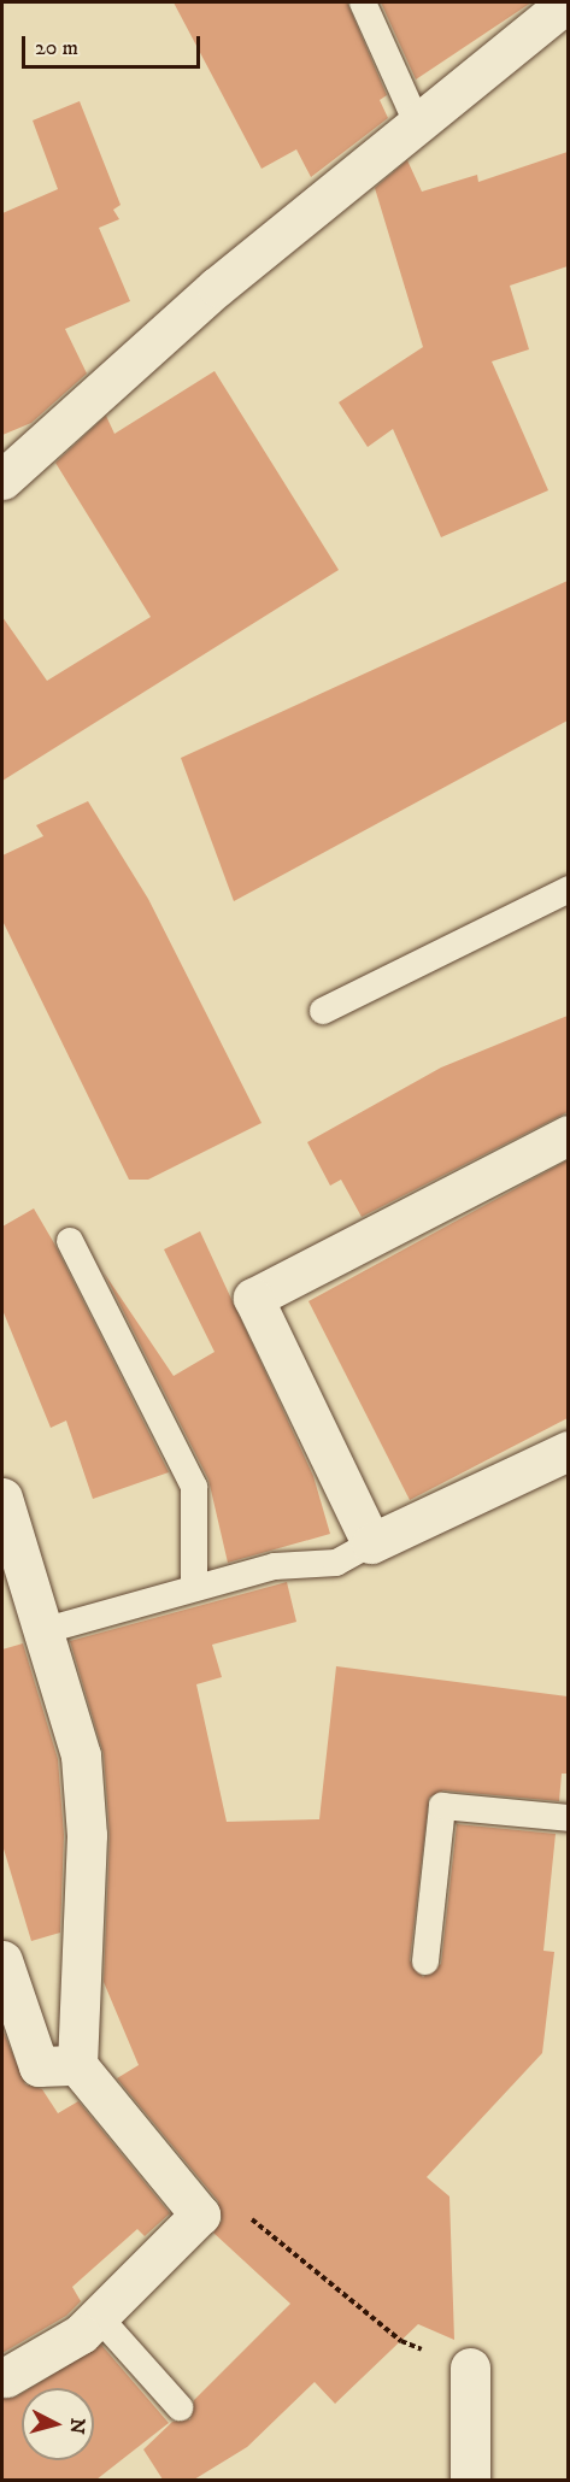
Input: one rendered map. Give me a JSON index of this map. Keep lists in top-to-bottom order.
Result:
{
  "scale_bar": "20 m",
  "north": "right"
}
